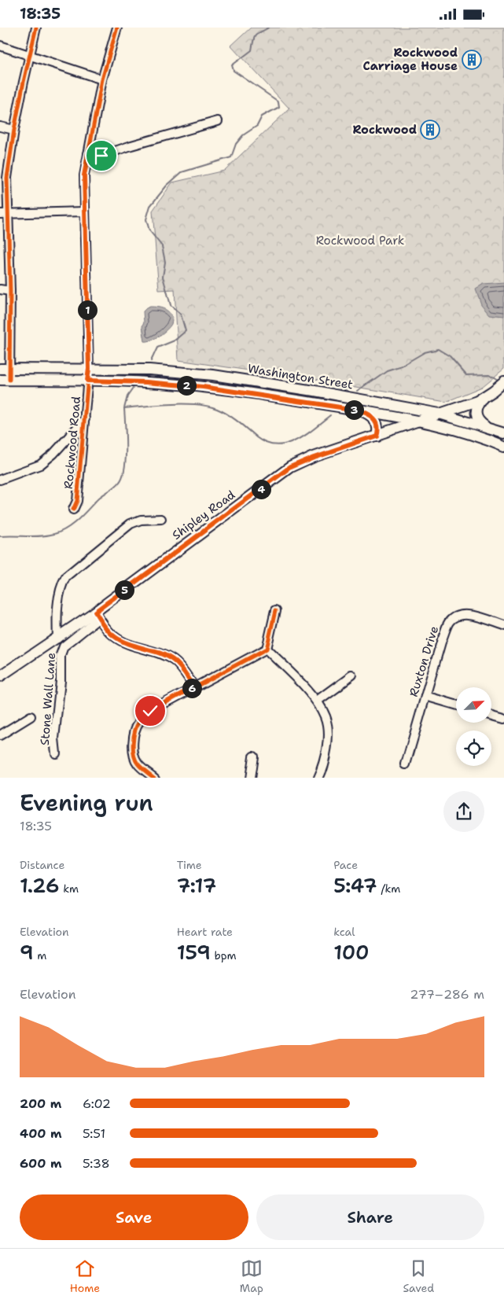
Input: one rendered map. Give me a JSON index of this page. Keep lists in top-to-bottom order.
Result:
{
  "streets": {
    "main road": ["Washington Street", "Shipley Road"],
    "street": ["Rockwood Road", "Ruxton Drive", "Stone Wall Lane"]
  },
  "crossings": [
    ["Washington Street", "Rockwood Road"],
    ["Washington Street", "Shipley Road"],
    ["Shipley Road", "Stone Wall Lane"]
  ],
  "parks": ["Rockwood Park"],
  "places": {
    "building": ["Rockwood Carriage House", "Rockwood"]
  },
  "north": "top right",
  "page": {
    "status": "18:35",
    "pins": [
      "1",
      "2",
      "3",
      "4",
      "5",
      "6"
    ],
    "heading": ["Evening run", "18:35"],
    "stats": [
      ["Distance", "1.26 km"],
      ["Time", "7:17"],
      ["Pace", "5:47 /km"],
      ["Elevation", "9 m"],
      ["Heart rate", "159 bpm"],
      ["kcal", "100"]
    ],
    "chart": ["Elevation", "277–286 m"],
    "list": [
      {
        "name": "200 m",
        "note": "6:02"
      },
      {
        "name": "400 m",
        "note": "5:51"
      },
      {
        "name": "600 m",
        "note": "5:38"
      }
    ],
    "buttons": ["Save", "Share"],
    "tabs": ["Home", "Map", "Saved"]
  }
}
